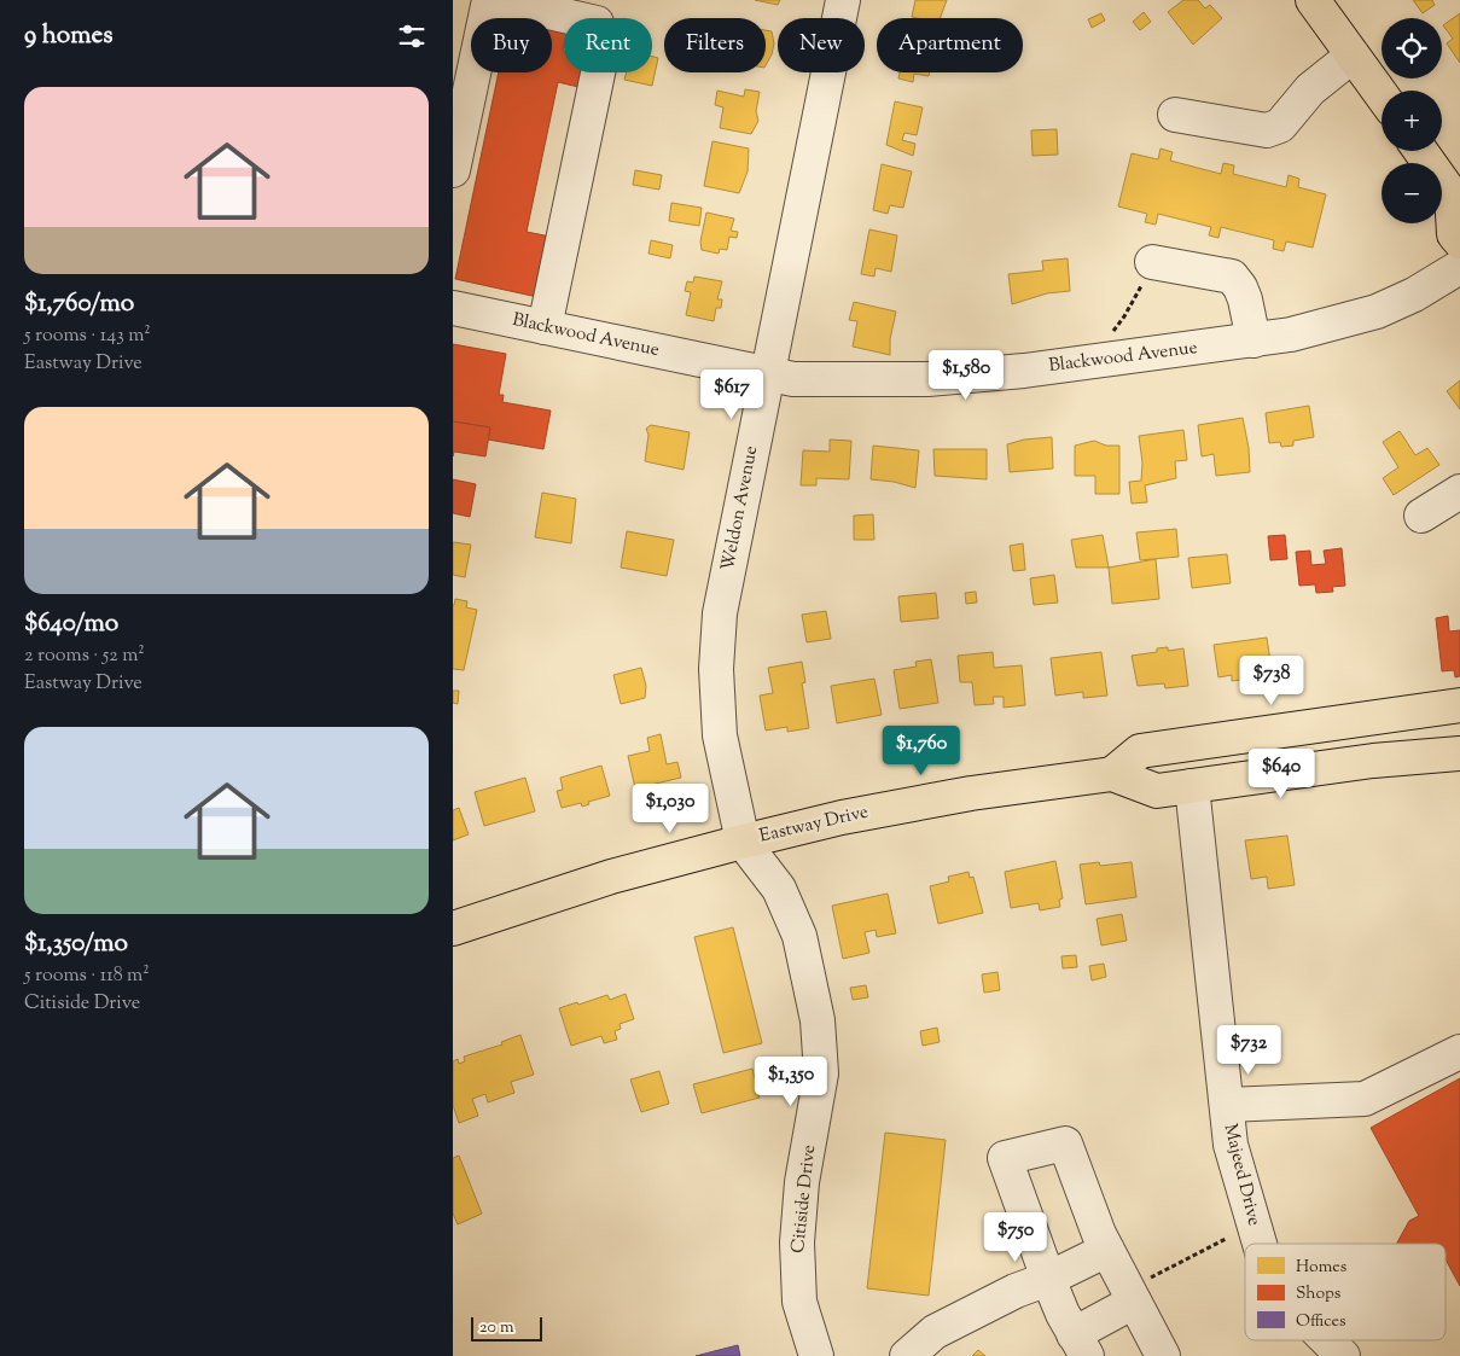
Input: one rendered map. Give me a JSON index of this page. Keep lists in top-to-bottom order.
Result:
{
  "streets": {
    "main road": ["Eastway Drive"],
    "street": [
      "Blackwood Avenue",
      "Weldon Avenue",
      "Majeed Drive",
      "Citiside Drive"
    ]
  },
  "crossings": [
    ["Blackwood Avenue", "Weldon Avenue"],
    ["Weldon Avenue", "Eastway Drive"],
    ["Weldon Avenue", "Citiside Drive"],
    ["Eastway Drive", "Majeed Drive"],
    ["Eastway Drive", "Citiside Drive"]
  ],
  "legend": ["Homes", "Shops", "Offices"],
  "scale_bar": "20 m",
  "page": {
    "heading": "9 homes",
    "map_buttons": ["+", "−"],
    "chip": [
      "Buy",
      "Rent",
      "Filters",
      "New",
      "Apartment"
    ],
    "list": [
      {
        "name": "$1,760/mo",
        "note": "5 rooms · 143 m² · Eastway Drive"
      },
      {
        "name": "$640/mo",
        "note": "2 rooms · 52 m² · Eastway Drive"
      },
      {
        "name": "$1,350/mo",
        "note": "5 rooms · 118 m² · Citiside Drive"
      }
    ],
    "price": [
      "$1,580",
      "$617",
      "$738",
      "$1,760",
      "$640",
      "$1,030",
      "$732",
      "$1,350",
      "$750"
    ],
    "scale": "20 m"
  }
}
